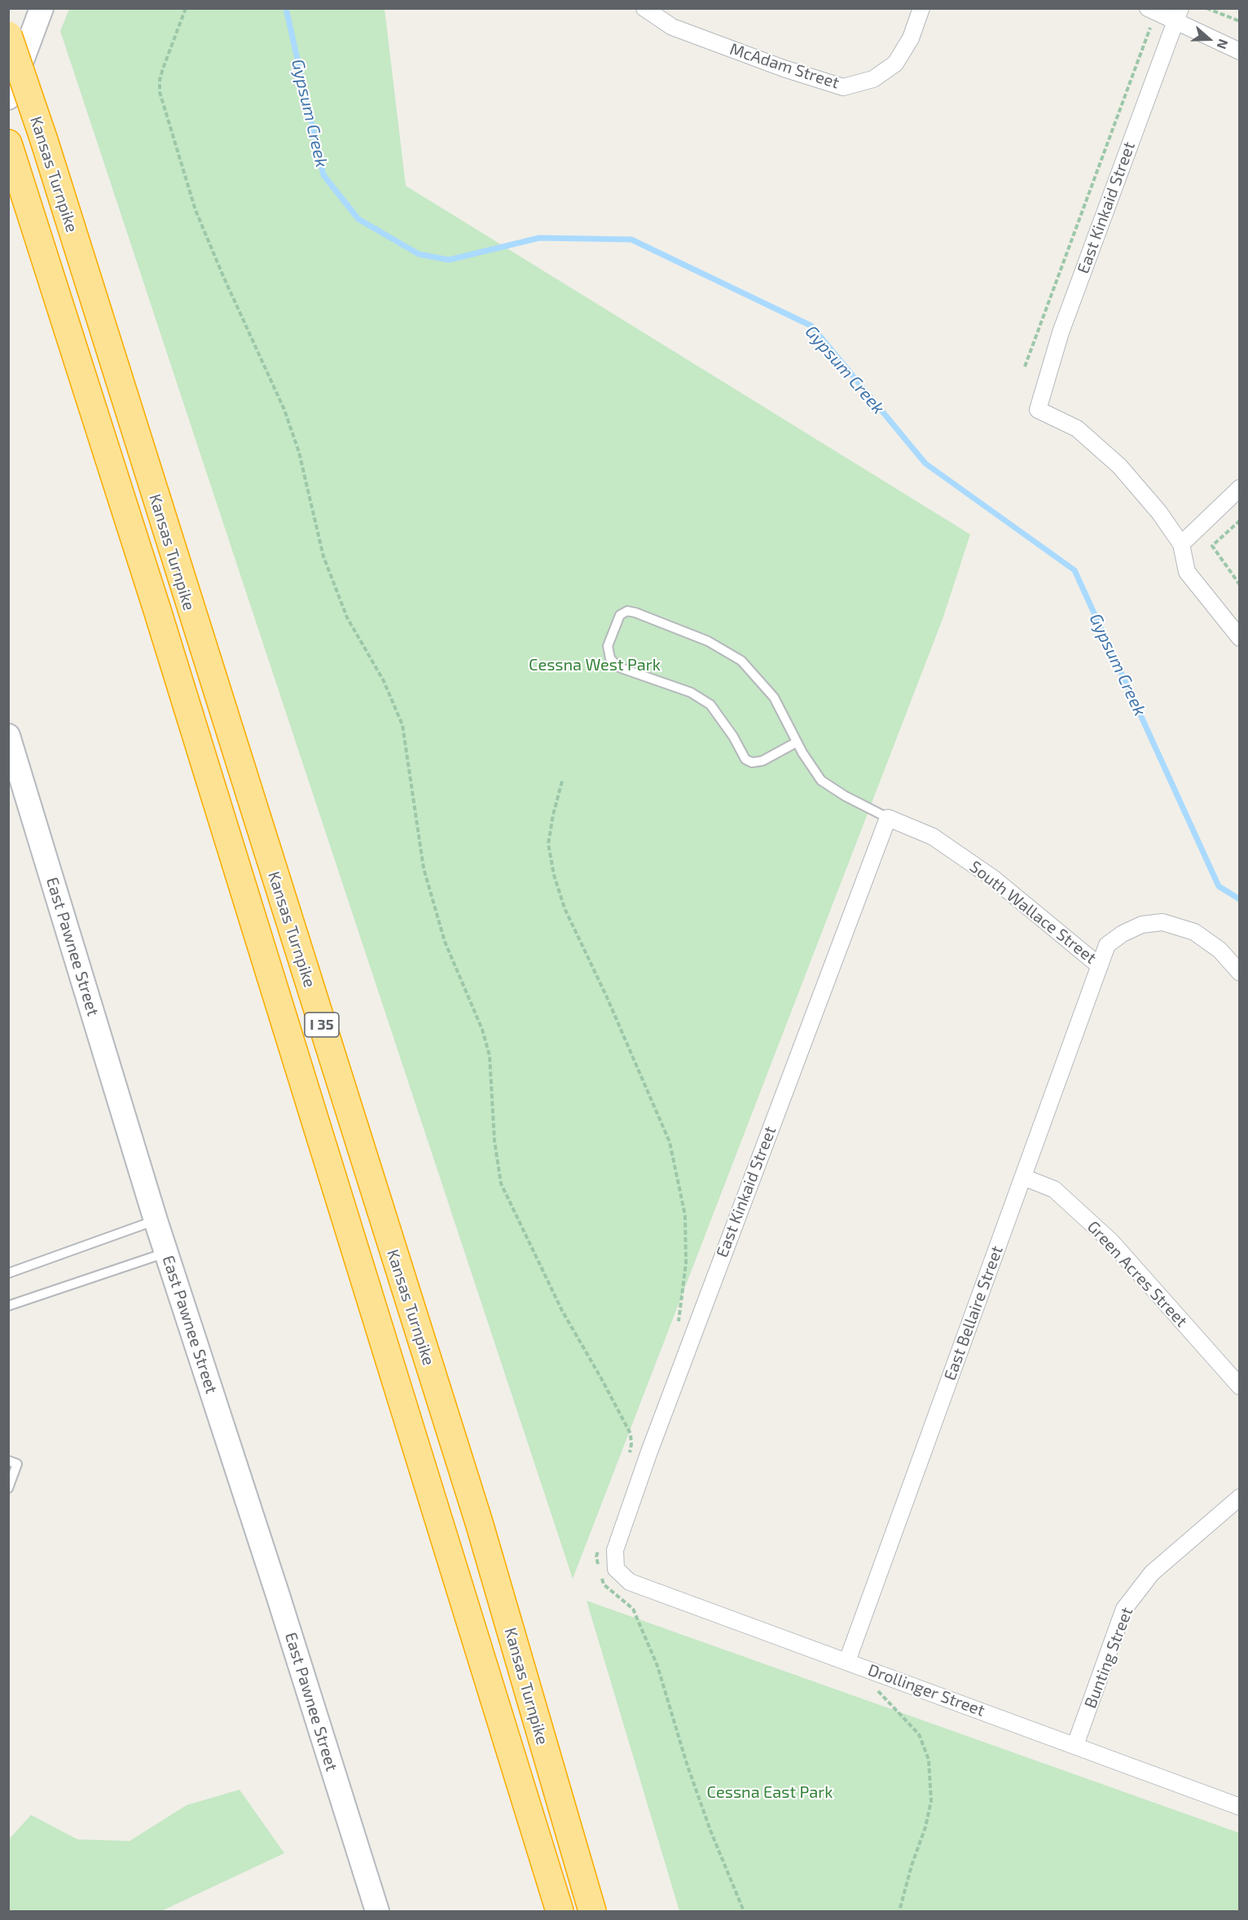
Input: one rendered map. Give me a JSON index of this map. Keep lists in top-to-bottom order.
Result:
{
  "streets": {
    "highway": ["Kansas Turnpike", "I 35"],
    "main road": ["East Pawnee Street"],
    "street": [
      "McAdam Street",
      "East Kinkaid Street",
      "South Wallace Street",
      "Green Acres Street",
      "East Bellaire Street",
      "Bunting Street",
      "Drollinger Street"
    ]
  },
  "crossings": [
    ["East Kinkaid Street", "South Wallace Street"],
    ["East Kinkaid Street", "Drollinger Street"],
    ["South Wallace Street", "East Bellaire Street"],
    ["Green Acres Street", "East Bellaire Street"],
    ["East Bellaire Street", "Drollinger Street"],
    ["Bunting Street", "Drollinger Street"]
  ],
  "water": ["Gypsum Creek"],
  "parks": ["Cessna West Park", "Cessna East Park"],
  "north": "right"
}
